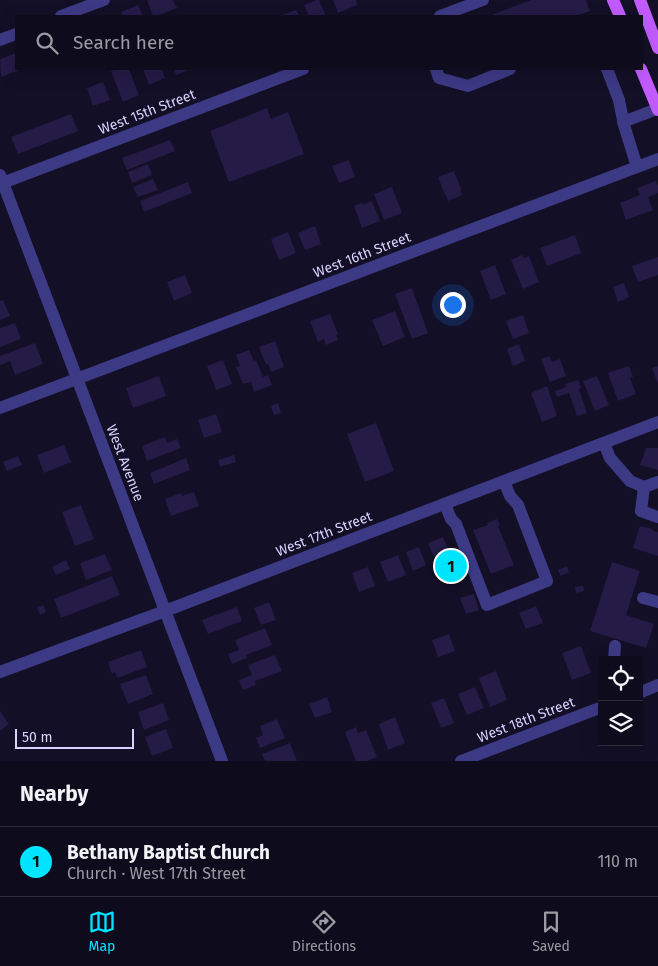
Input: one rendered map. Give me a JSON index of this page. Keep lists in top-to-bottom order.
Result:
{
  "streets": {
    "street": [
      "West 15th Street",
      "West 16th Street",
      "West Avenue",
      "West 17th Street",
      "West 18th Street"
    ]
  },
  "crossings": [
    ["West 15th Street", "West Avenue"],
    ["West 16th Street", "West Avenue"],
    ["West Avenue", "West 17th Street"]
  ],
  "scale_bar": "50 m",
  "page": {
    "search": "Search here",
    "pins": "1",
    "scale": "50 m",
    "heading": "Nearby",
    "list": [
      {
        "mark": "1",
        "name": "Bethany Baptist Church",
        "note": "Church · West 17th Street",
        "value": "110 m"
      }
    ],
    "nav": ["Map", "Directions", "Saved"]
  }
}
